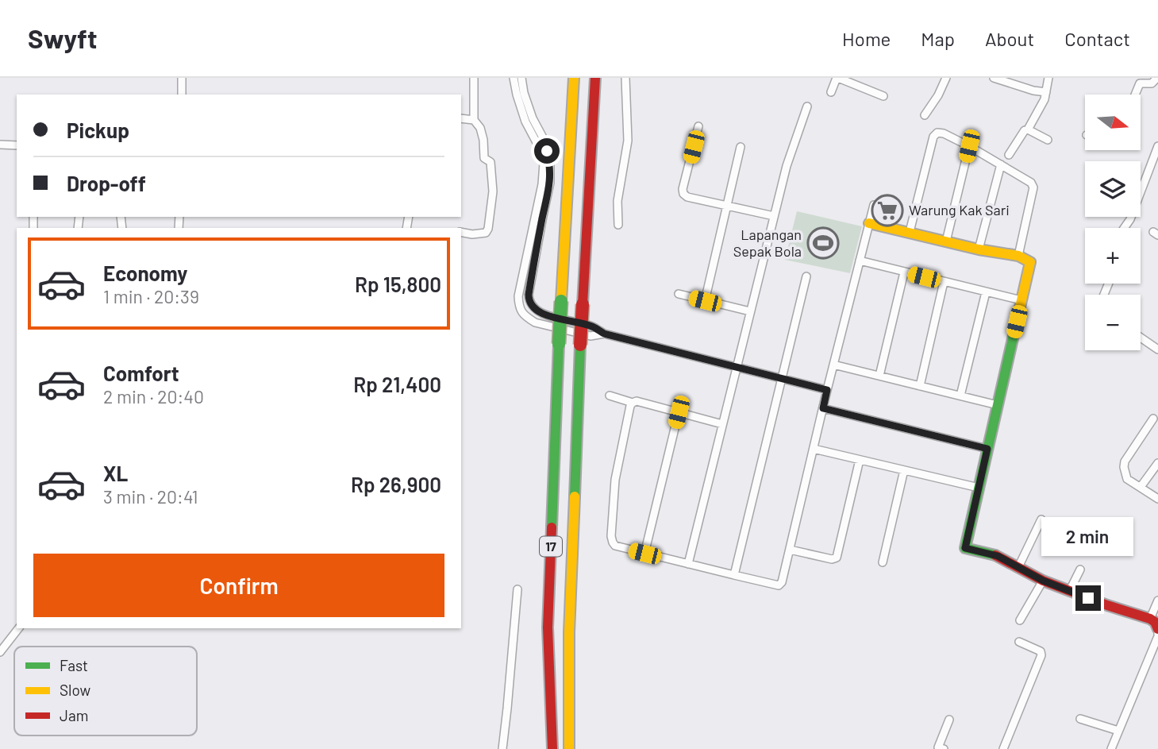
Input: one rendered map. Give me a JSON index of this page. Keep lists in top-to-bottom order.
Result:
{
  "streets": {
    "main road": ["17"]
  },
  "places": {
    "supermarket": ["Warung Kak Sari"],
    "sports": ["Lapangan Sepak Bola"]
  },
  "legend": ["Fast", "Slow", "Jam"],
  "north": "right",
  "page": {
    "header": "Swyft",
    "nav": [
      "Home",
      "Map",
      "About",
      "Contact"
    ],
    "map_buttons": ["+", "−"],
    "banner": ["Pickup", "Drop-off"],
    "list": [
      {
        "name": "Economy",
        "note": "1 min · 20:39",
        "value": "Rp 15,800"
      },
      {
        "name": "Comfort",
        "note": "2 min · 20:40",
        "value": "Rp 21,400"
      },
      {
        "name": "XL",
        "note": "3 min · 20:41",
        "value": "Rp 26,900"
      }
    ],
    "bubble": "2 min",
    "buttons": "Confirm"
  }
}
